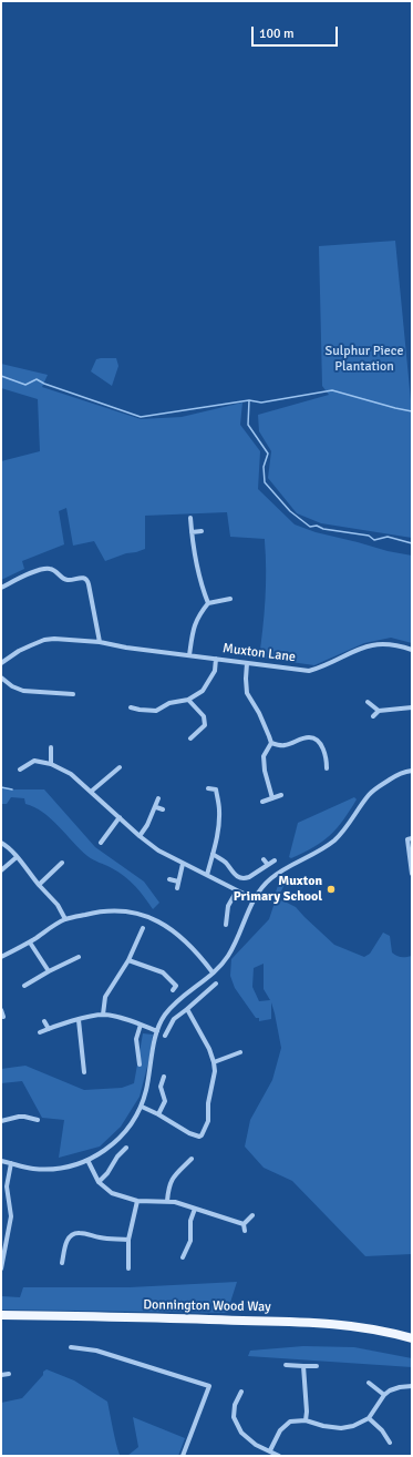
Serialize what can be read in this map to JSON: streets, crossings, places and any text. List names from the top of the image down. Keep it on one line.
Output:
{"streets":{"main road":["Donnington Wood Way"],"street":["Muxton Lane"]},"parks":["Sulphur Piece Plantation"],"places":["Muxton Primary School"],"scale_bar":"100 m"}
